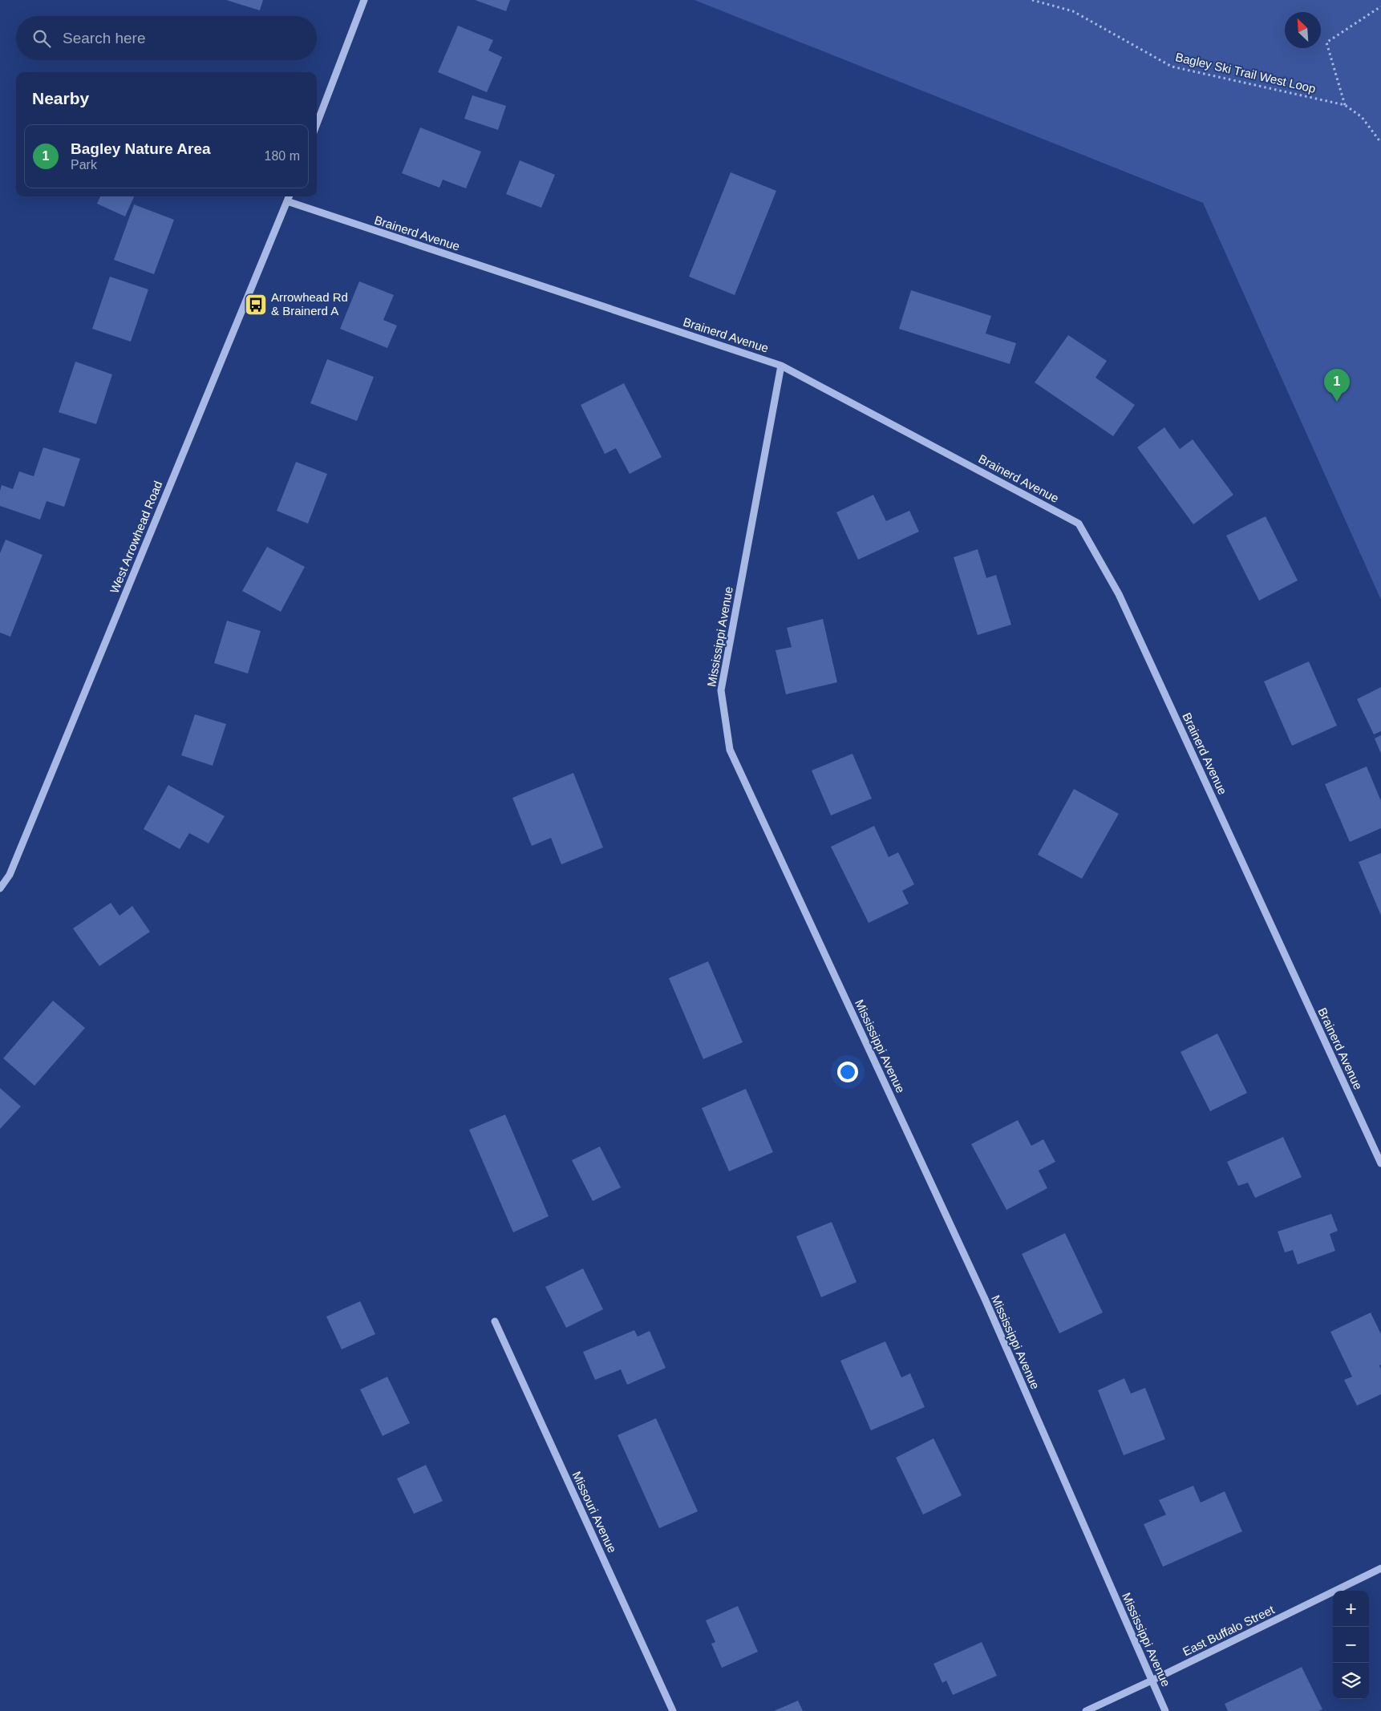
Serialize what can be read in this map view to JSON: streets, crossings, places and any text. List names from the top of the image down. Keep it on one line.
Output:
{"streets":{"street":["Brainerd Avenue","West Arrowhead Road","Mississippi Avenue","Missouri Avenue","East Buffalo Street"],"path":["Bagley Ski Trail West Loop"]},"crossings":[["Brainerd Avenue","West Arrowhead Road"],["Brainerd Avenue","Mississippi Avenue"],["Mississippi Avenue","East Buffalo Street"]],"places":{"bus stop":["Arrowhead Rd & Brainerd A"]},"north":"top left","page":{"search":"Search here","heading":"Nearby","list":[{"mark":"1","name":"Bagley Nature Area","note":"Park","value":"180 m"}],"pins":"1","map_buttons":["+","−"]}}
